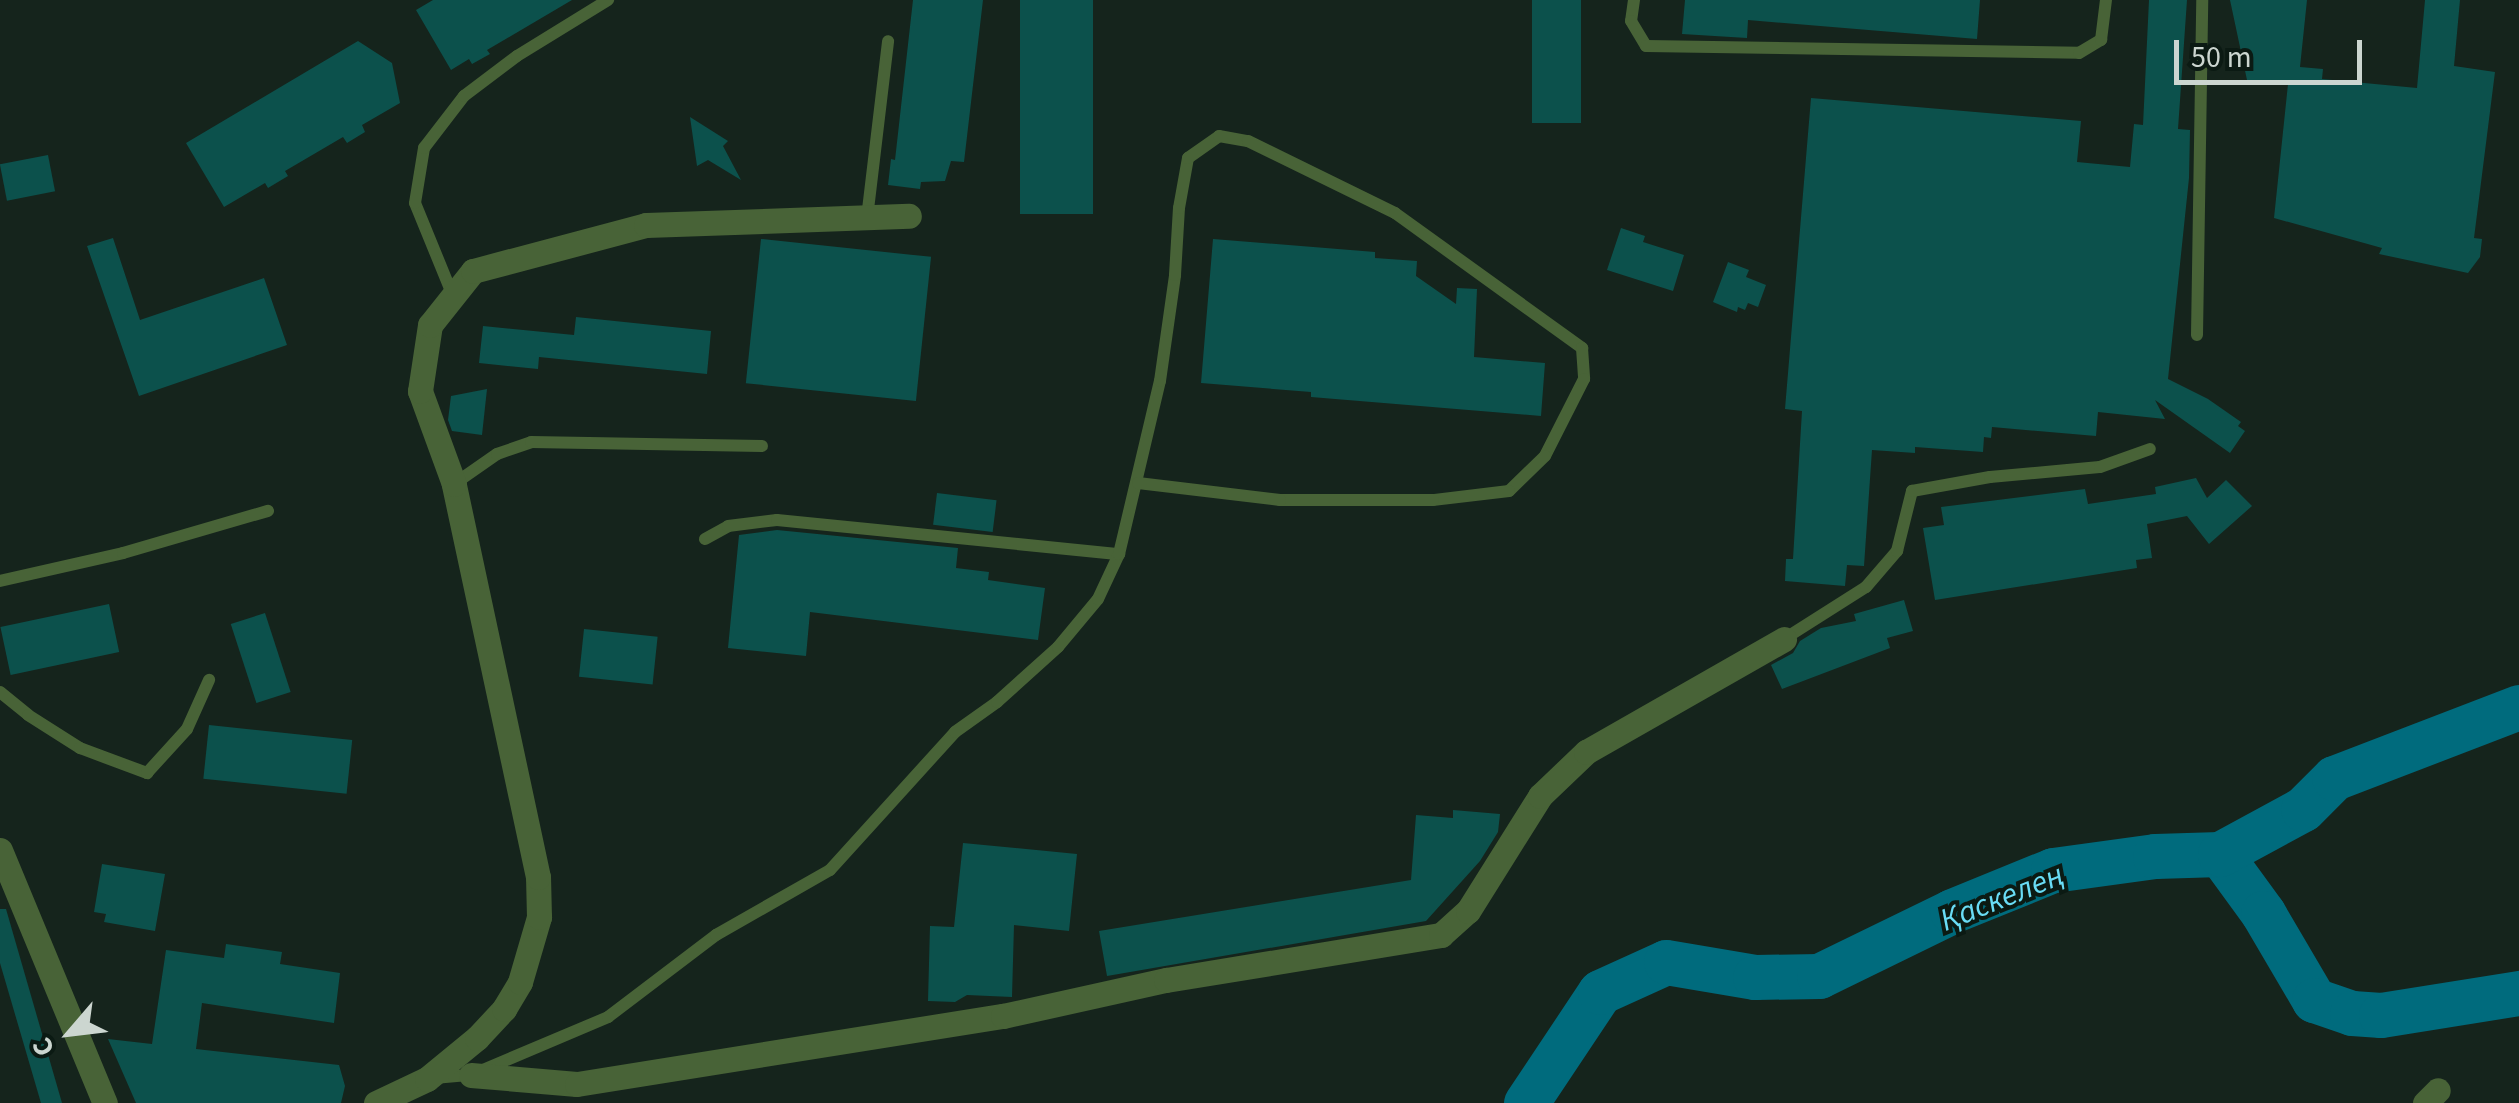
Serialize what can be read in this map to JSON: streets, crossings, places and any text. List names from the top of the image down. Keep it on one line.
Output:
{"water":["Қаскелең"],"scale_bar":"50 m","north":"bottom left"}
